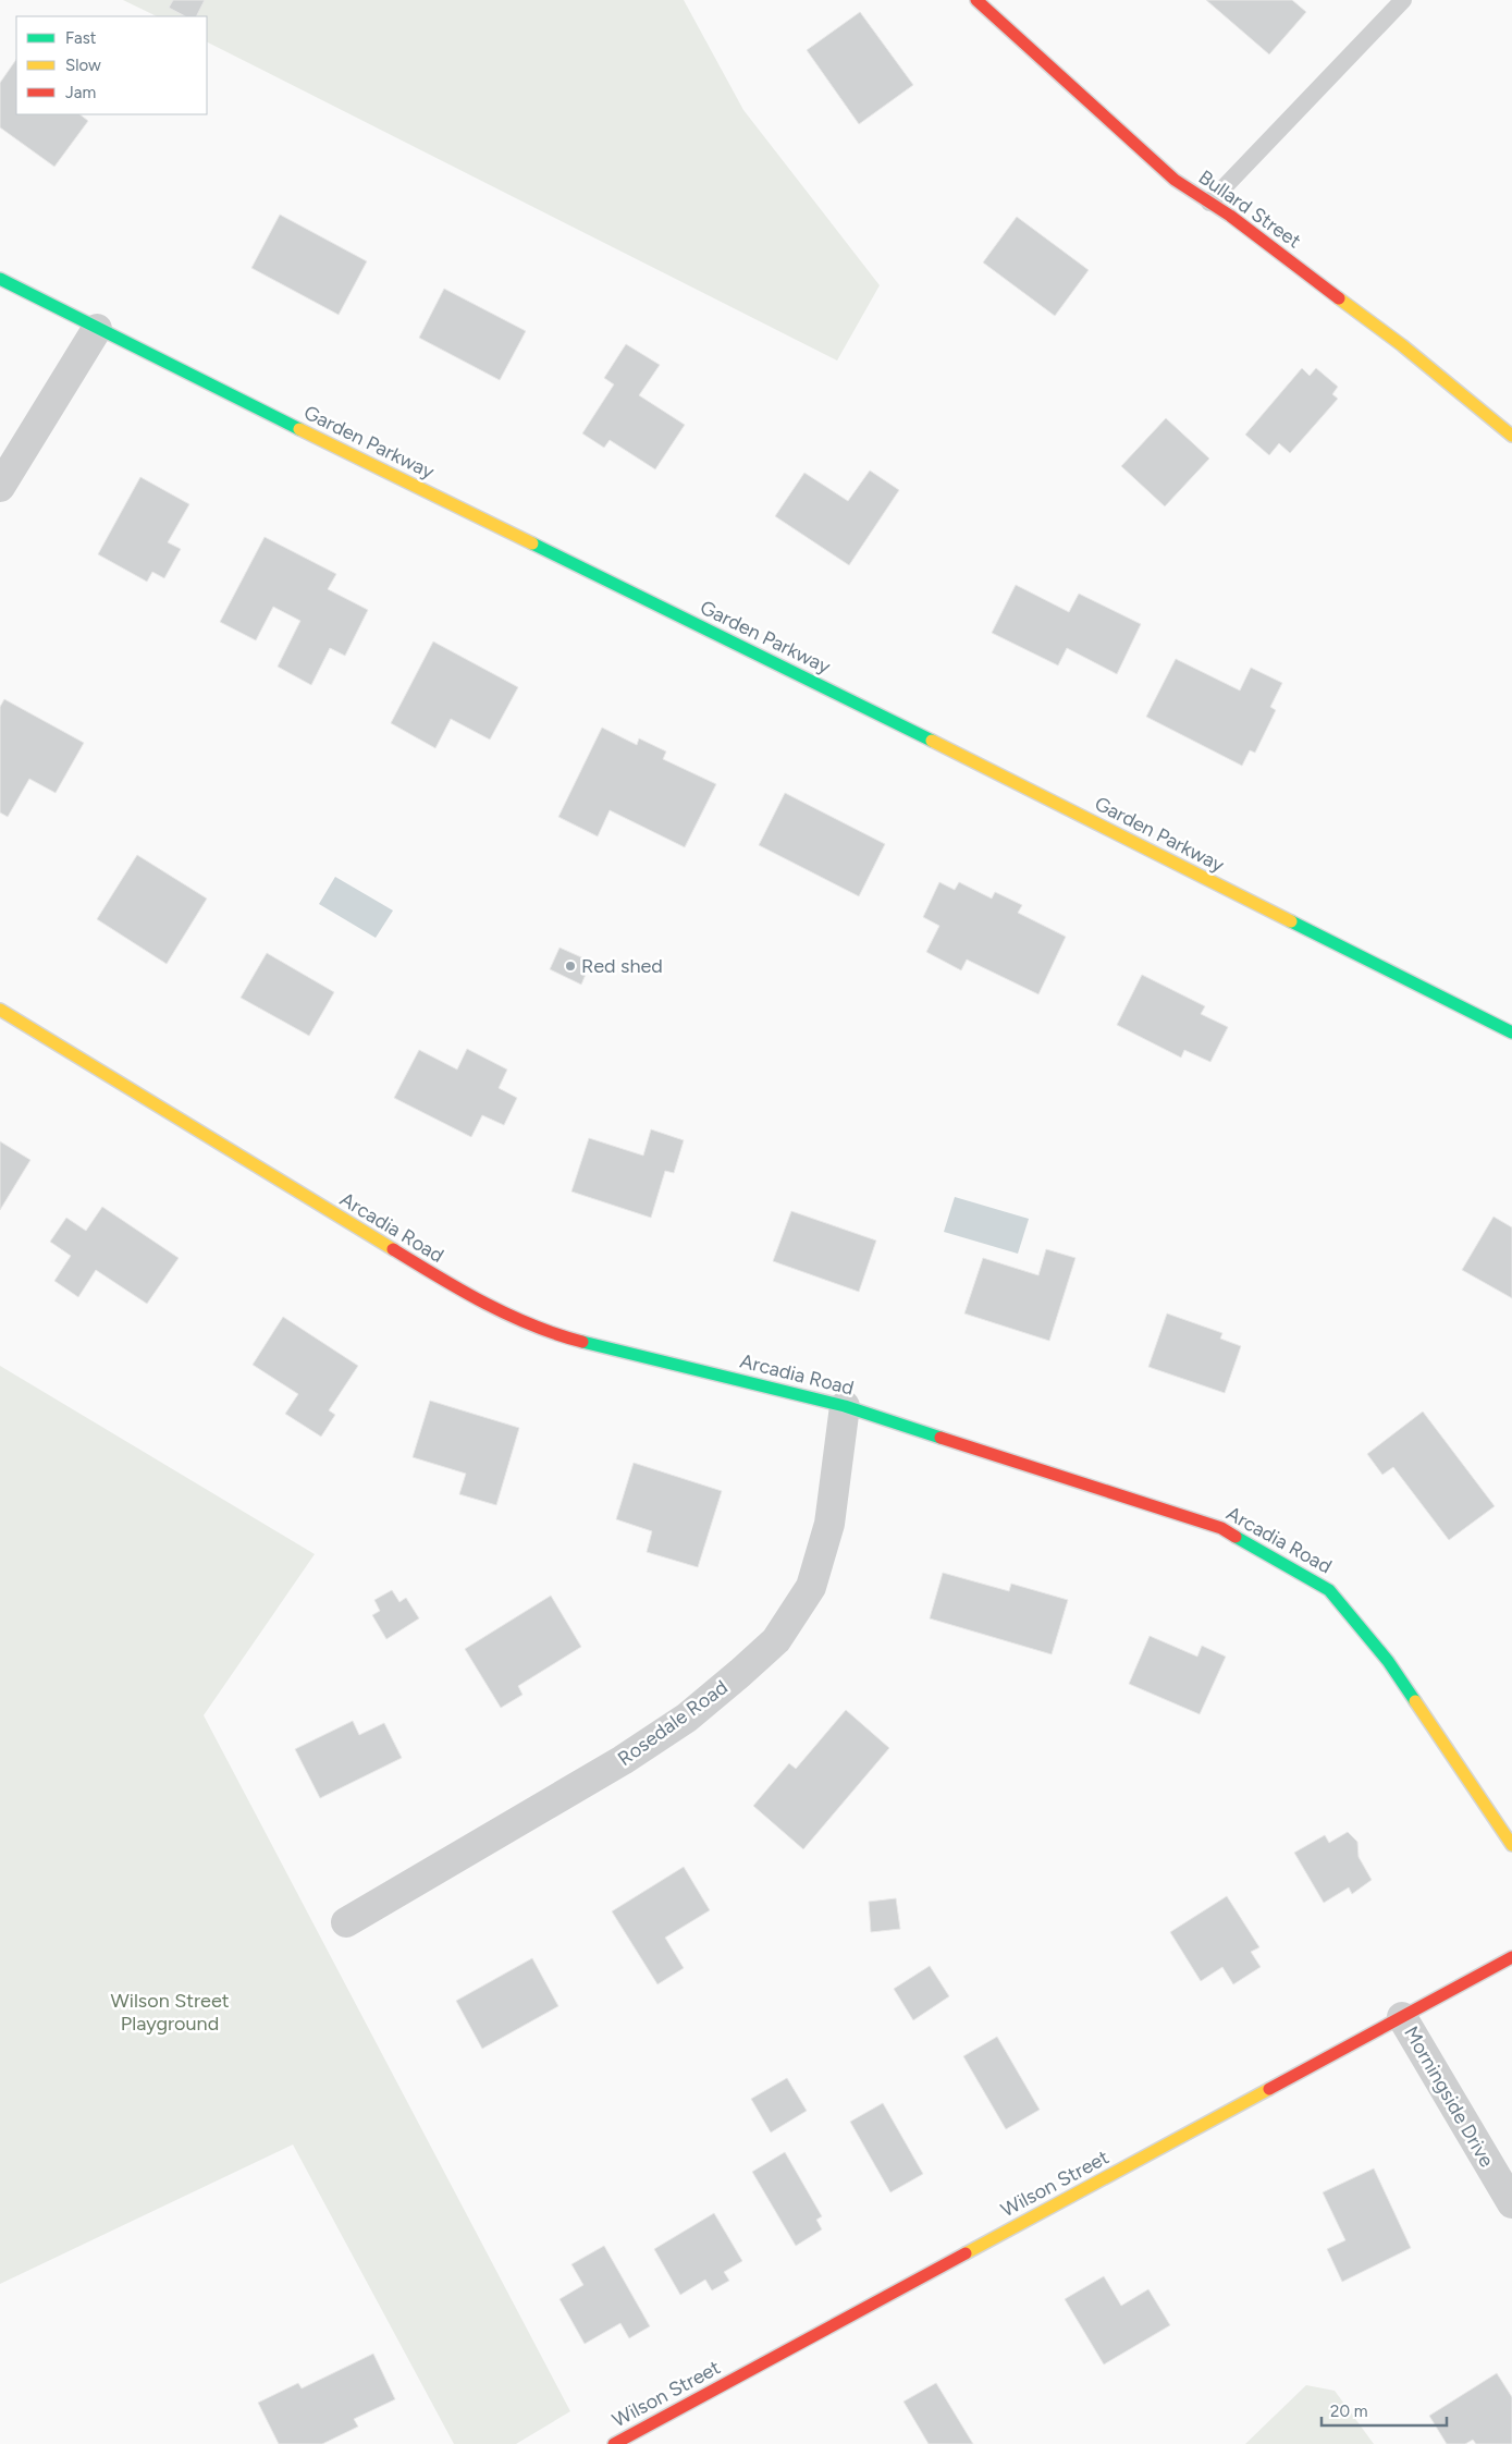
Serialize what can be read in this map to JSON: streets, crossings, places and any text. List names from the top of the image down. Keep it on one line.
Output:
{"streets":{"street":["Bullard Street","Garden Parkway","Arcadia Road","Rosedale Road","Morningside Drive","Wilson Street"]},"crossings":[["Arcadia Road","Rosedale Road"],["Morningside Drive","Wilson Street"]],"parks":["Wilson Street Playground"],"places":["Red shed"],"legend":["Fast","Slow","Jam"],"scale_bar":"20 m"}
